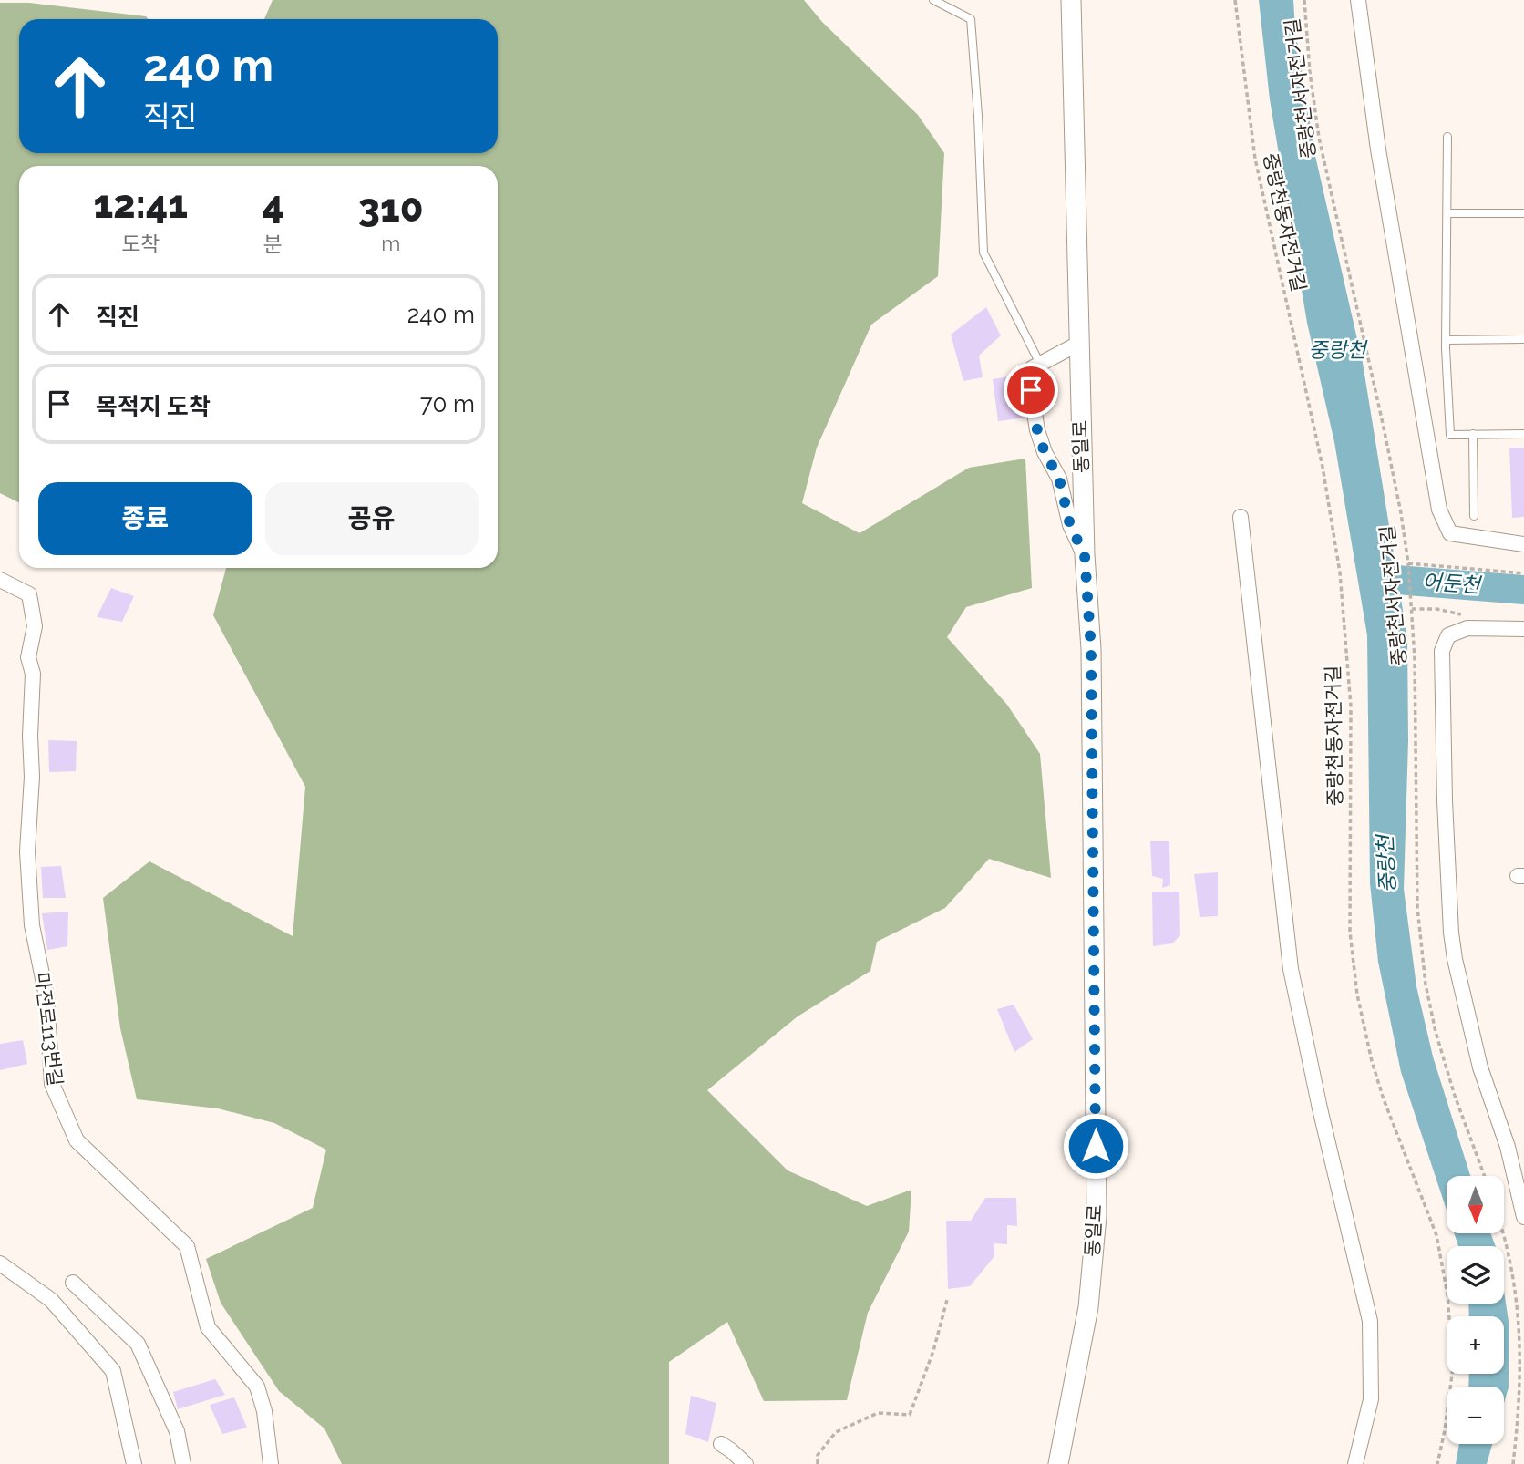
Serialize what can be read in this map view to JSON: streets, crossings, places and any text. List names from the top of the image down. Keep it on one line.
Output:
{"streets":{"street":["동일로","마전로113번길"],"path":["중랑천서자전거길","중랑천동자전거길"]},"water":["중랑천","어둔천"],"north":"bottom","page":{"turn":["240 m","직진"],"eta":["12:41","도착","4","분","310","m"],"list":[{"name":"직진","value":"240 m"},{"name":"목적지 도착","value":"70 m"}],"buttons":["종료","공유"],"map_buttons":["+","−"]}}
